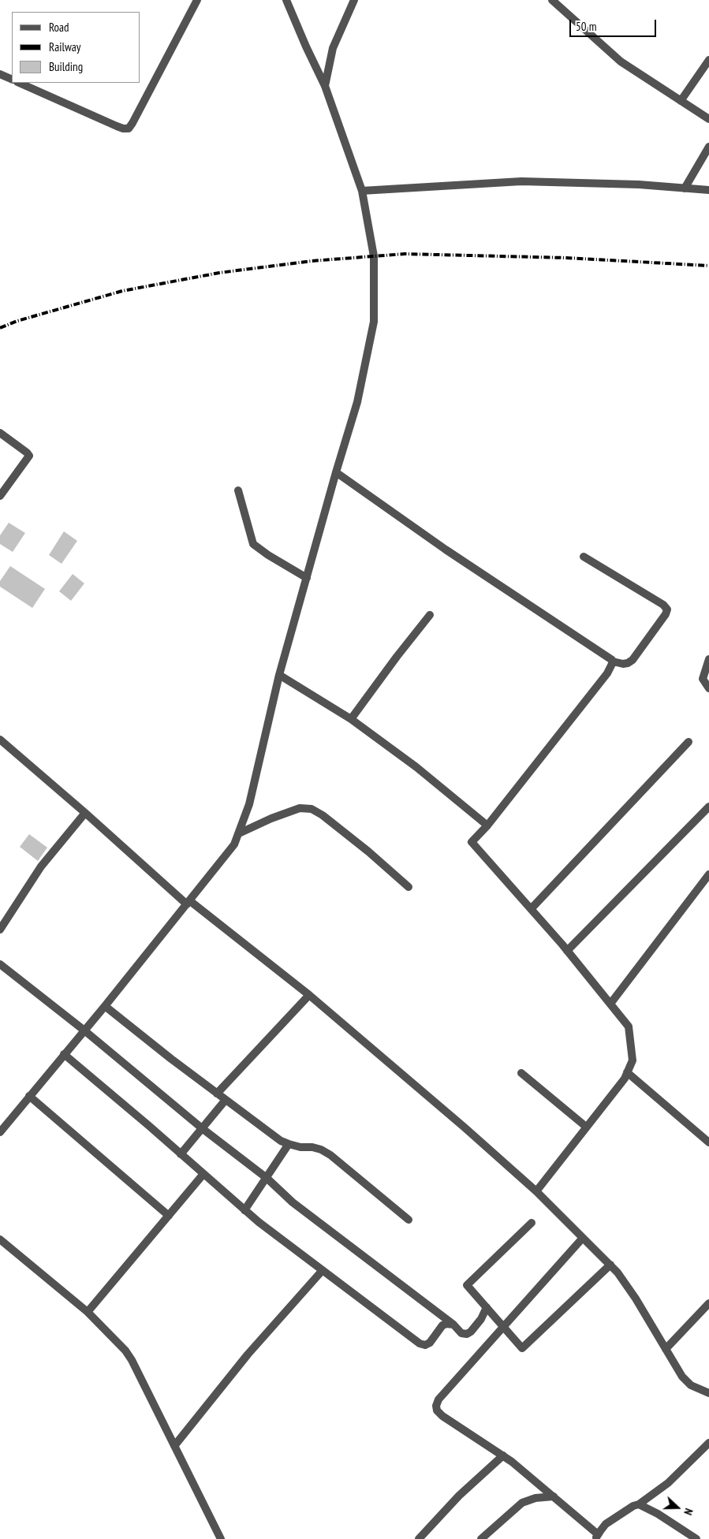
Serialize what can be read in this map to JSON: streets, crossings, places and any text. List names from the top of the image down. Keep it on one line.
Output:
{"legend":["Road","Railway","Building"],"scale_bar":"50 m","north":"right"}
